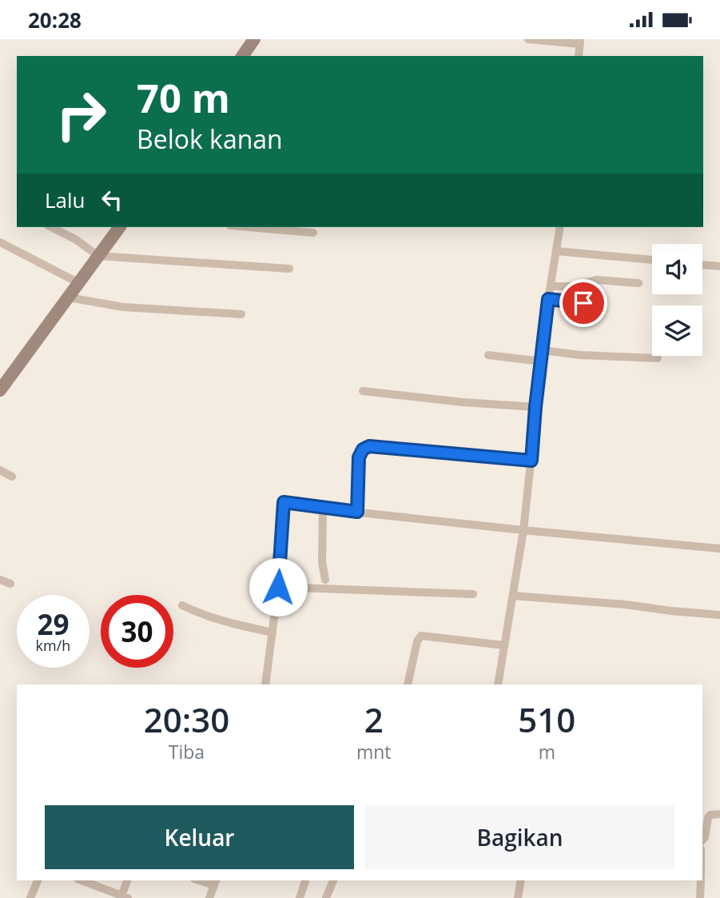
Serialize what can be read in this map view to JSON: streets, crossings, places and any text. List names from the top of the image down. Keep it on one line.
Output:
{"page":{"status":"20:28","turn":["70 m","Belok kanan"],"then":"Lalu","speed":"29 km/h","limit":"30","eta":["20:30","Tiba","2","mnt","510","m"],"buttons":["Keluar","Bagikan"]}}
